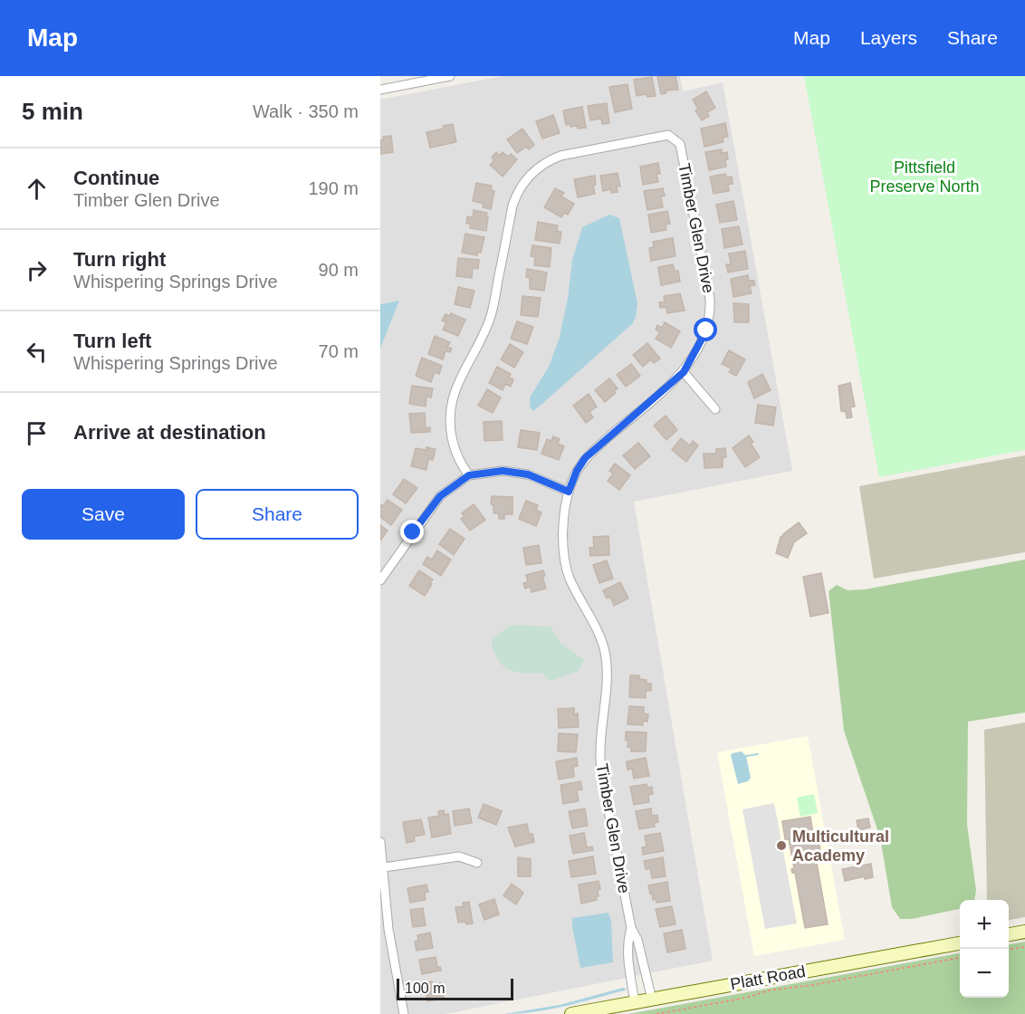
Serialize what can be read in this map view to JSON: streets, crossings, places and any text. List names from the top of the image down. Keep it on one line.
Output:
{"streets":{"main road":["Platt Road"],"street":["Timber Glen Drive"]},"crossings":[["Timber Glen Drive","Platt Road"]],"parks":["Pittsfield Preserve North"],"places":["Multicultural Academy"],"scale_bar":"100 m","page":{"header":"Map","nav":["Map","Layers","Share"],"heading":["5 min","Walk · 350 m"],"list":[["Continue","Timber Glen Drive","190 m"],["Turn right","Whispering Springs Drive","90 m"],["Turn left","Whispering Springs Drive","70 m"],"Arrive at destination"],"buttons":["Save","Share"],"map_buttons":["+","−"],"scale":"100 m"}}
